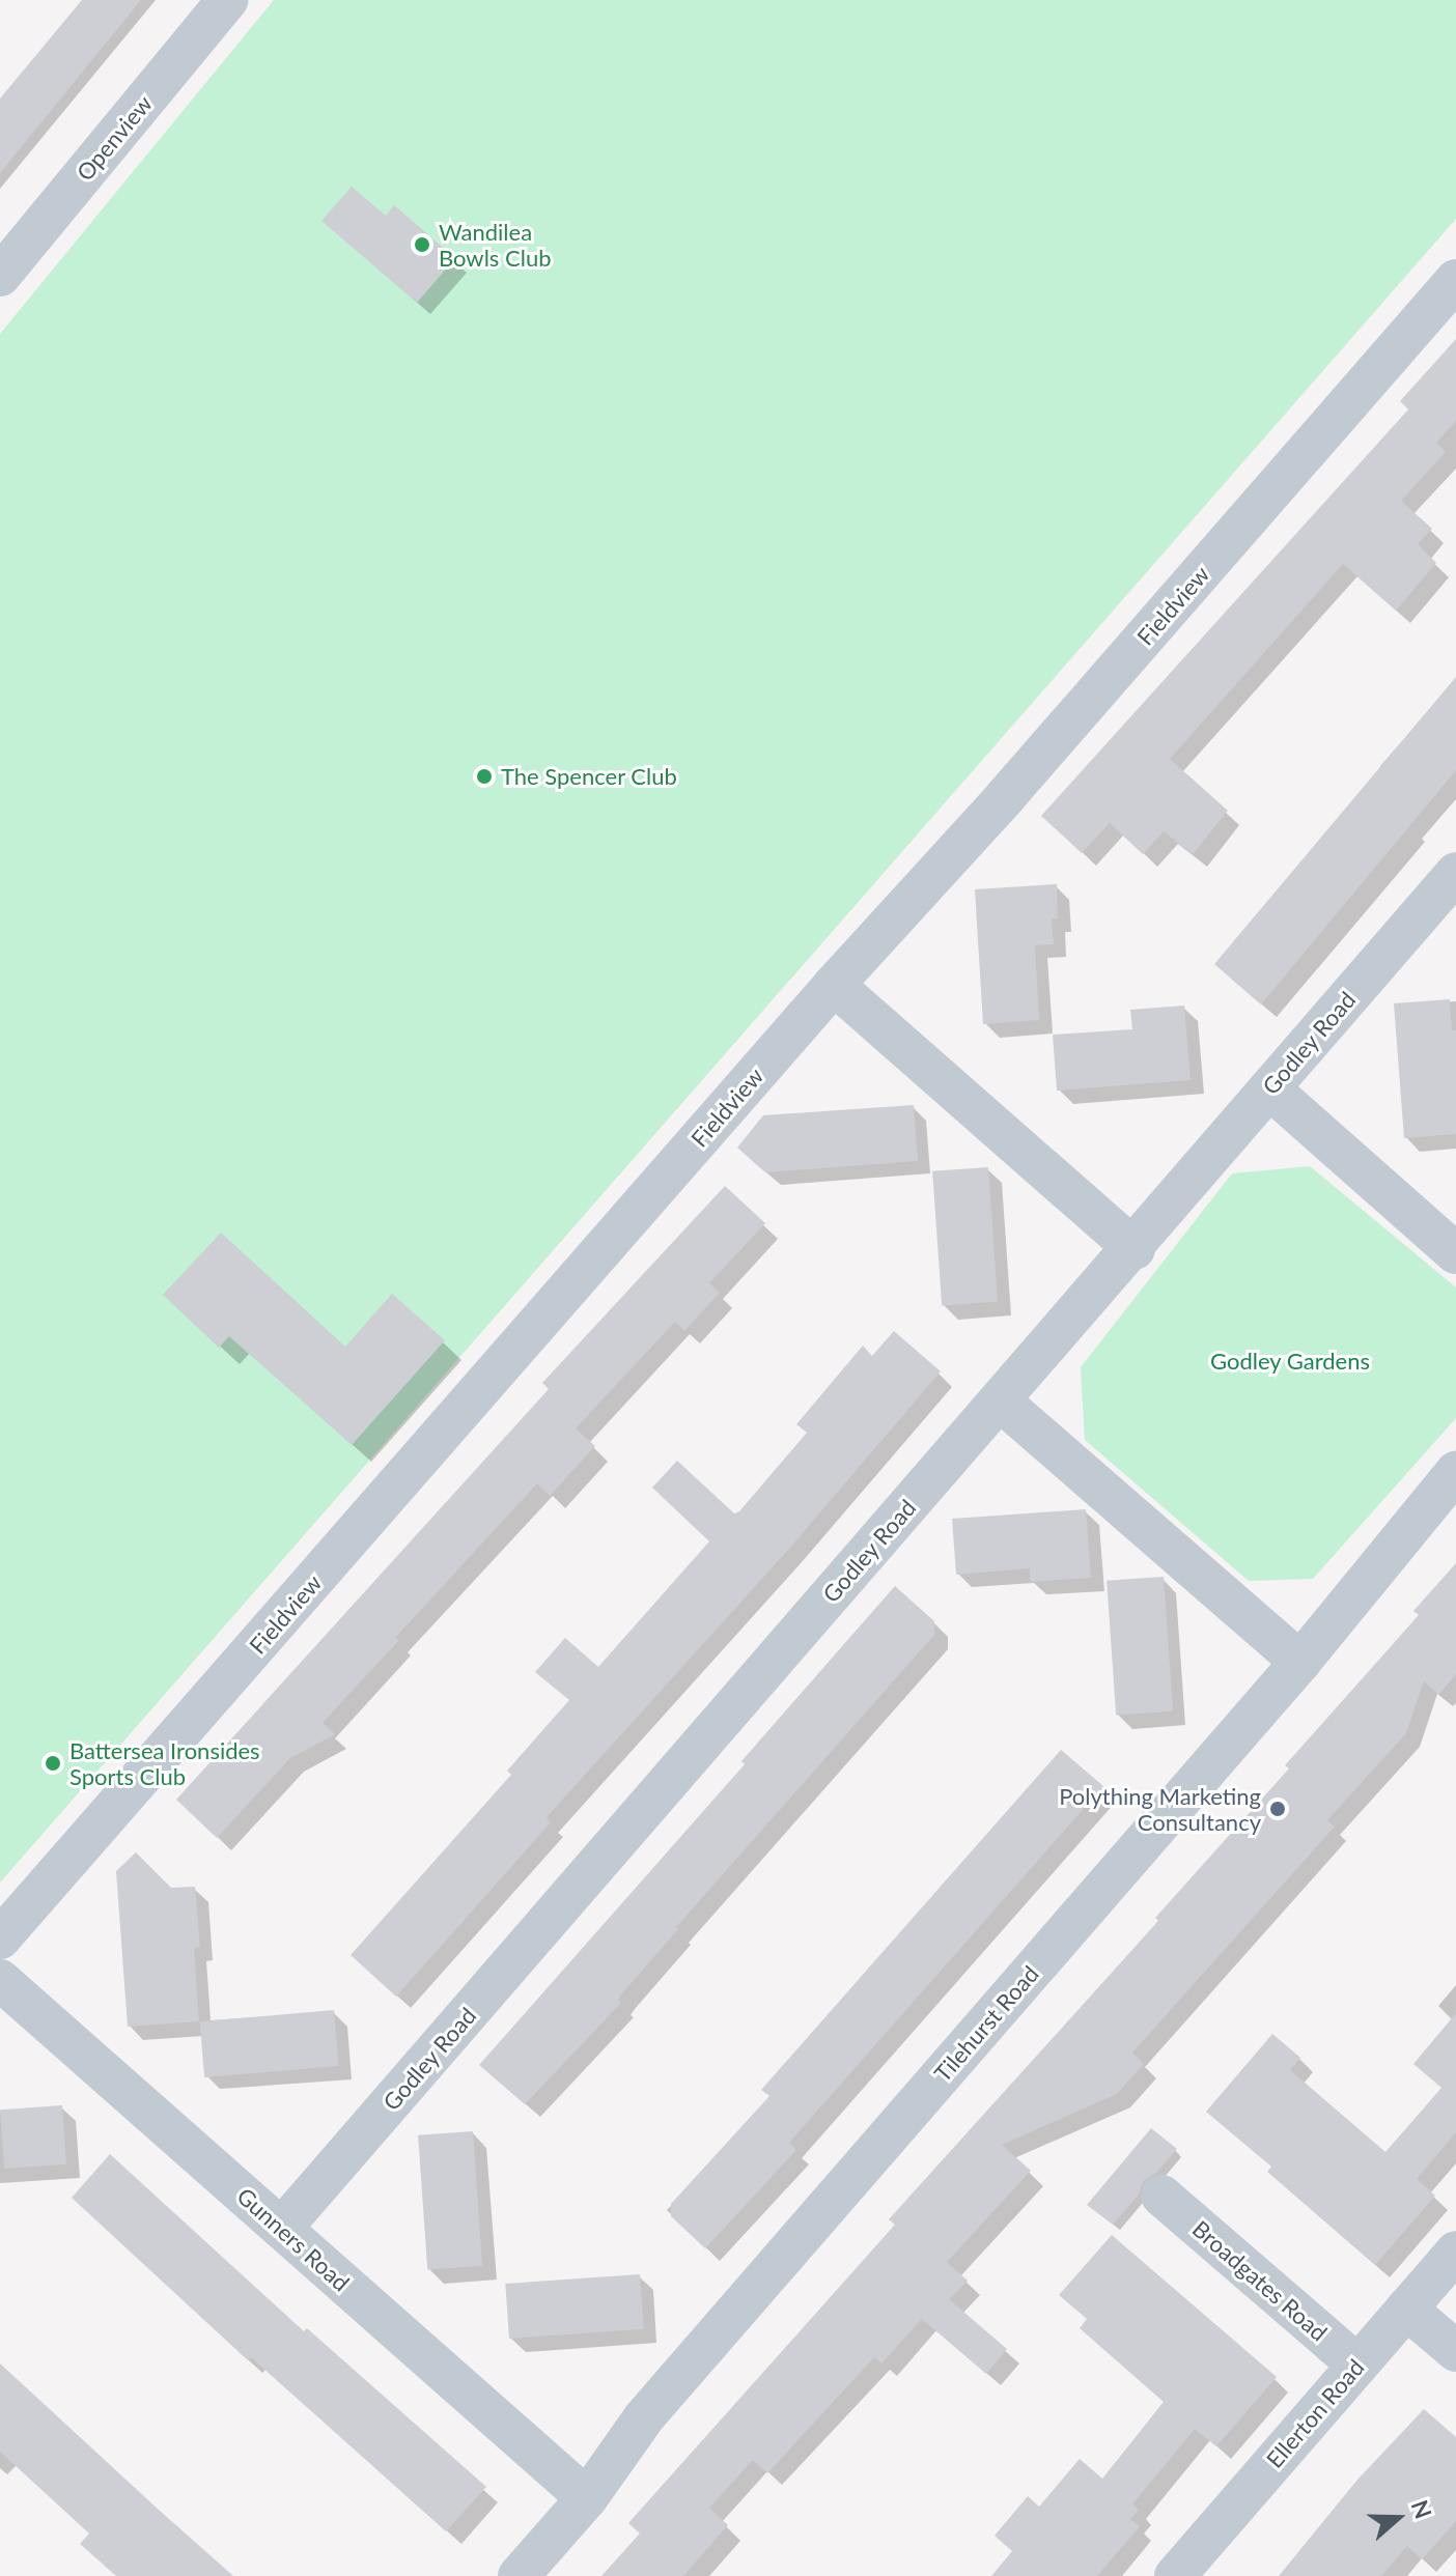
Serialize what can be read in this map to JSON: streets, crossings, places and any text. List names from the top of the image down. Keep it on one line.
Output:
{"streets":{"street":["Openview","Fieldview","Godley Road","Tilehurst Road","Gunners Road","Broadgates Road","Ellerton Road"]},"crossings":[["Godley Road","Gunners Road"],["Tilehurst Road","Gunners Road"],["Broadgates Road","Ellerton Road"]],"parks":["Godley Gardens"],"places":["Wandilea Bowls Club","The Spencer Club","Battersea Ironsides Sports Club","Polything Marketing Consultancy"],"north":"right"}
